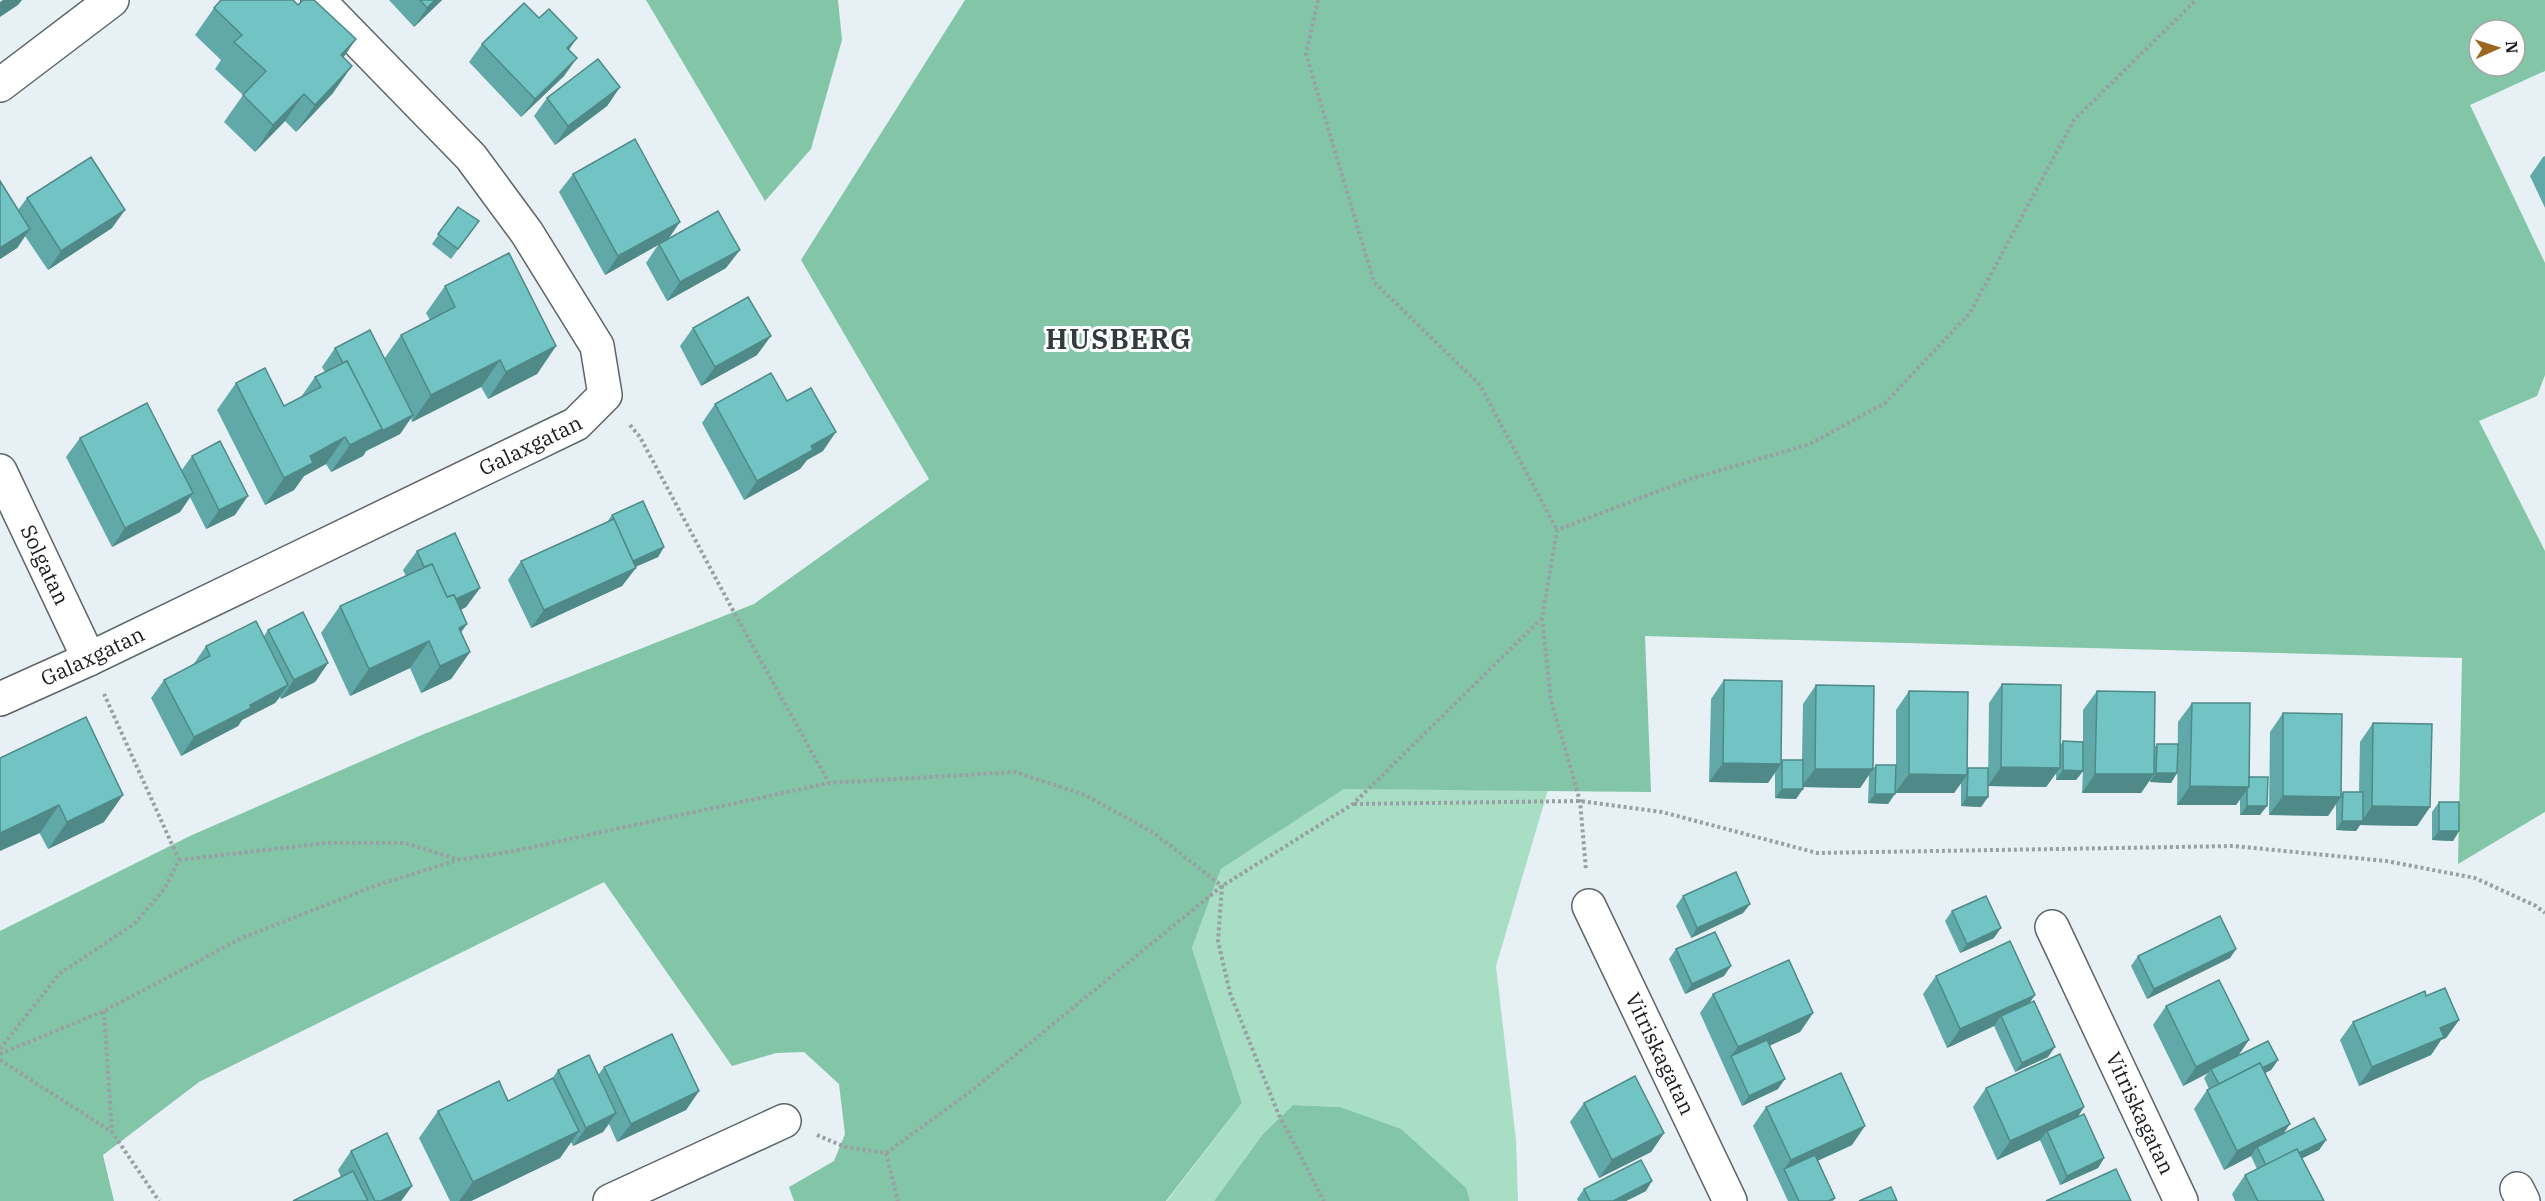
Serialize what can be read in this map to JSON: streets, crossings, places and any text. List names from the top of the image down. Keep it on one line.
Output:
{"streets":{"street":["Galaxgatan","Solgatan","Vitriskagatan"]},"crossings":[["Galaxgatan","Solgatan"]],"districts":["HUSBERG"],"north":"right"}
